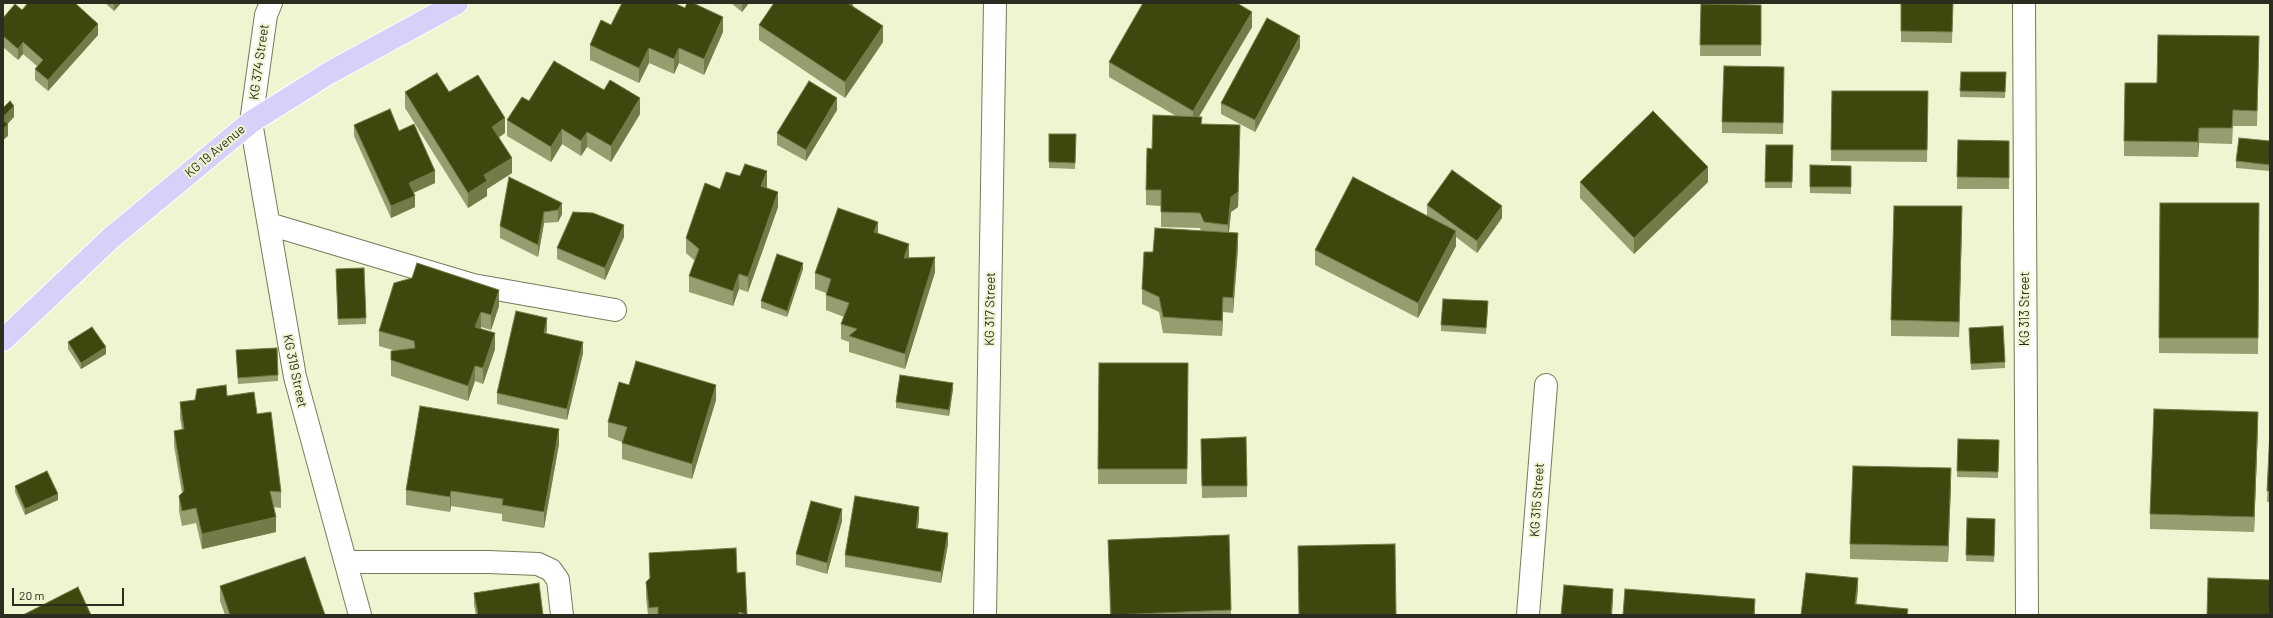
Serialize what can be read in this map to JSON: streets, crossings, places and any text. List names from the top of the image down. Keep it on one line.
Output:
{"streets":{"main road":["KG 19 Avenue"],"street":["KG 374 Street","KG 317 Street","KG 313 Street","KG 319 Street","KG 315 Street"]},"crossings":[["KG 374 Street","KG 19 Avenue"],["KG 374 Street","KG 319 Street"],["KG 19 Avenue","KG 319 Street"]],"scale_bar":"20 m"}
